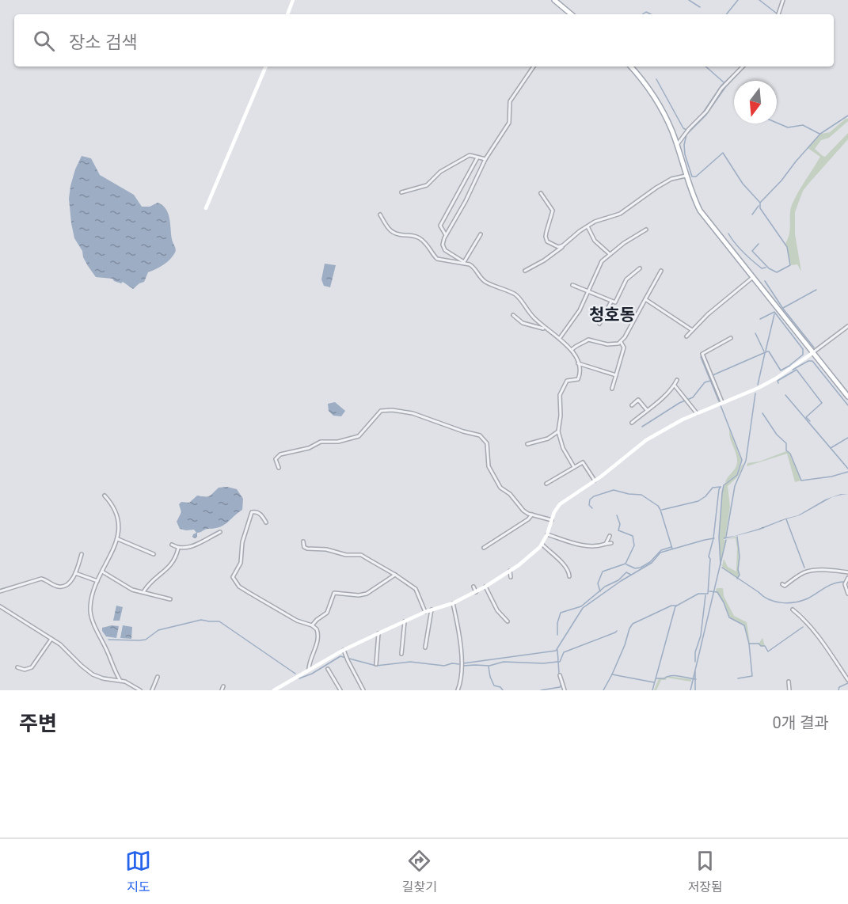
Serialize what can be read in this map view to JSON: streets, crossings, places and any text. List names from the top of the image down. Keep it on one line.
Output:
{"districts":["청호동"],"north":"bottom","page":{"search":"장소 검색","heading":["주변","0개 결과"],"nav":["지도","길찾기","저장됨"]}}
